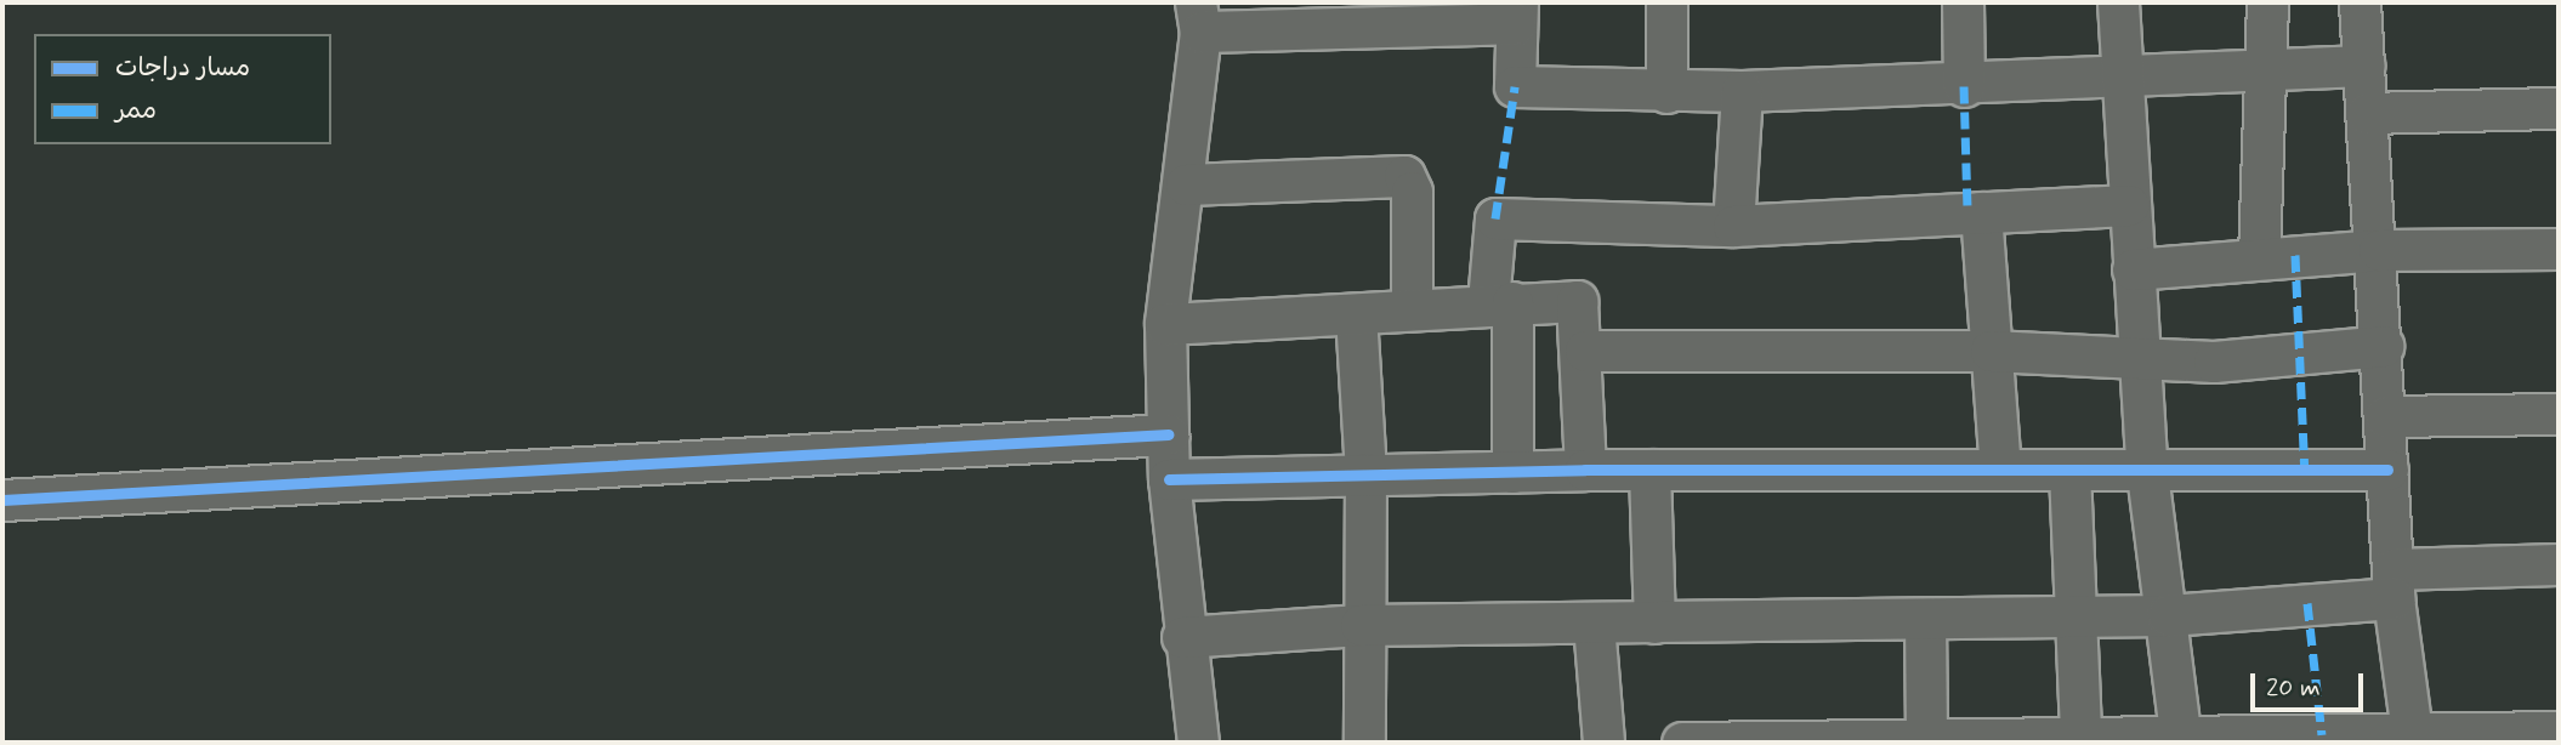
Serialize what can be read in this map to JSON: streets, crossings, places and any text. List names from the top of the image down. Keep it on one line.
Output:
{"legend":["مسار دراجات","ممر"],"scale_bar":"20 m"}
